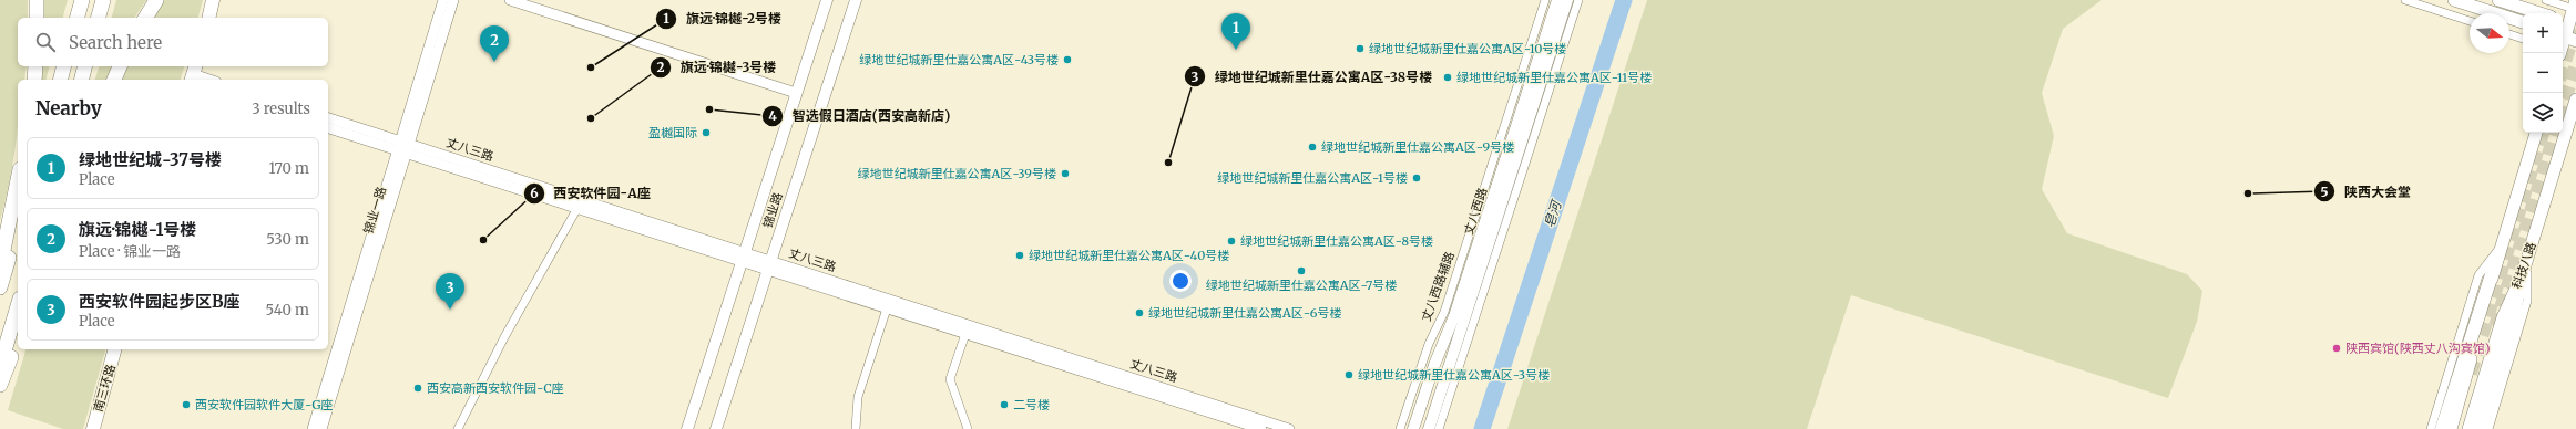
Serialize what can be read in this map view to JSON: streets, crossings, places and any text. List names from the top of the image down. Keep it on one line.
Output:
{"streets":{"highway":["南三环路"],"main road":["锦业路","丈八西路","科技八路"],"street":["丈八三路","锦业一路","丈八西路辅路"]},"crossings":[["丈八三路","锦业一路"],["丈八三路","锦业路"]],"water":["皂河"],"places":["绿地世纪城新里仕嘉公寓A区-10号楼","绿地世纪城新里仕嘉公寓A区-43号楼","旗远·锦樾-2号楼","绿地世纪城新里仕嘉公寓A区-11号楼","智选假日酒店(西安高新店)","旗远·锦樾-3号楼","盈樾国际","绿地世纪城新里仕嘉公寓A区-9号楼","绿地世纪城新里仕嘉公寓A区-38号楼","绿地世纪城新里仕嘉公寓A区-39号楼","绿地世纪城新里仕嘉公寓A区-1号楼","陕西大会堂","西安软件园-A座","绿地世纪城新里仕嘉公寓A区-8号楼","绿地世纪城新里仕嘉公寓A区-40号楼","绿地世纪城新里仕嘉公寓A区-7号楼","绿地世纪城新里仕嘉公寓A区-6号楼","陕西宾馆(陕西丈八沟宾馆)","绿地世纪城新里仕嘉公寓A区-3号楼","西安高新西安软件园-C座","西安软件园软件大厦-G座","二号楼"],"north":"right","page":{"map_buttons":["+","−"],"pins":["1","2","3"],"search":"Search here","heading":["Nearby","3 results"],"list":[{"mark":"1","name":"绿地世纪城-37号楼","note":"Place","value":"170 m"},{"mark":"2","name":"旗远·锦樾-1号楼","note":"Place · 锦业一路","value":"530 m"},{"mark":"3","name":"西安软件园起步区B座","note":"Place","value":"540 m"}]}}
